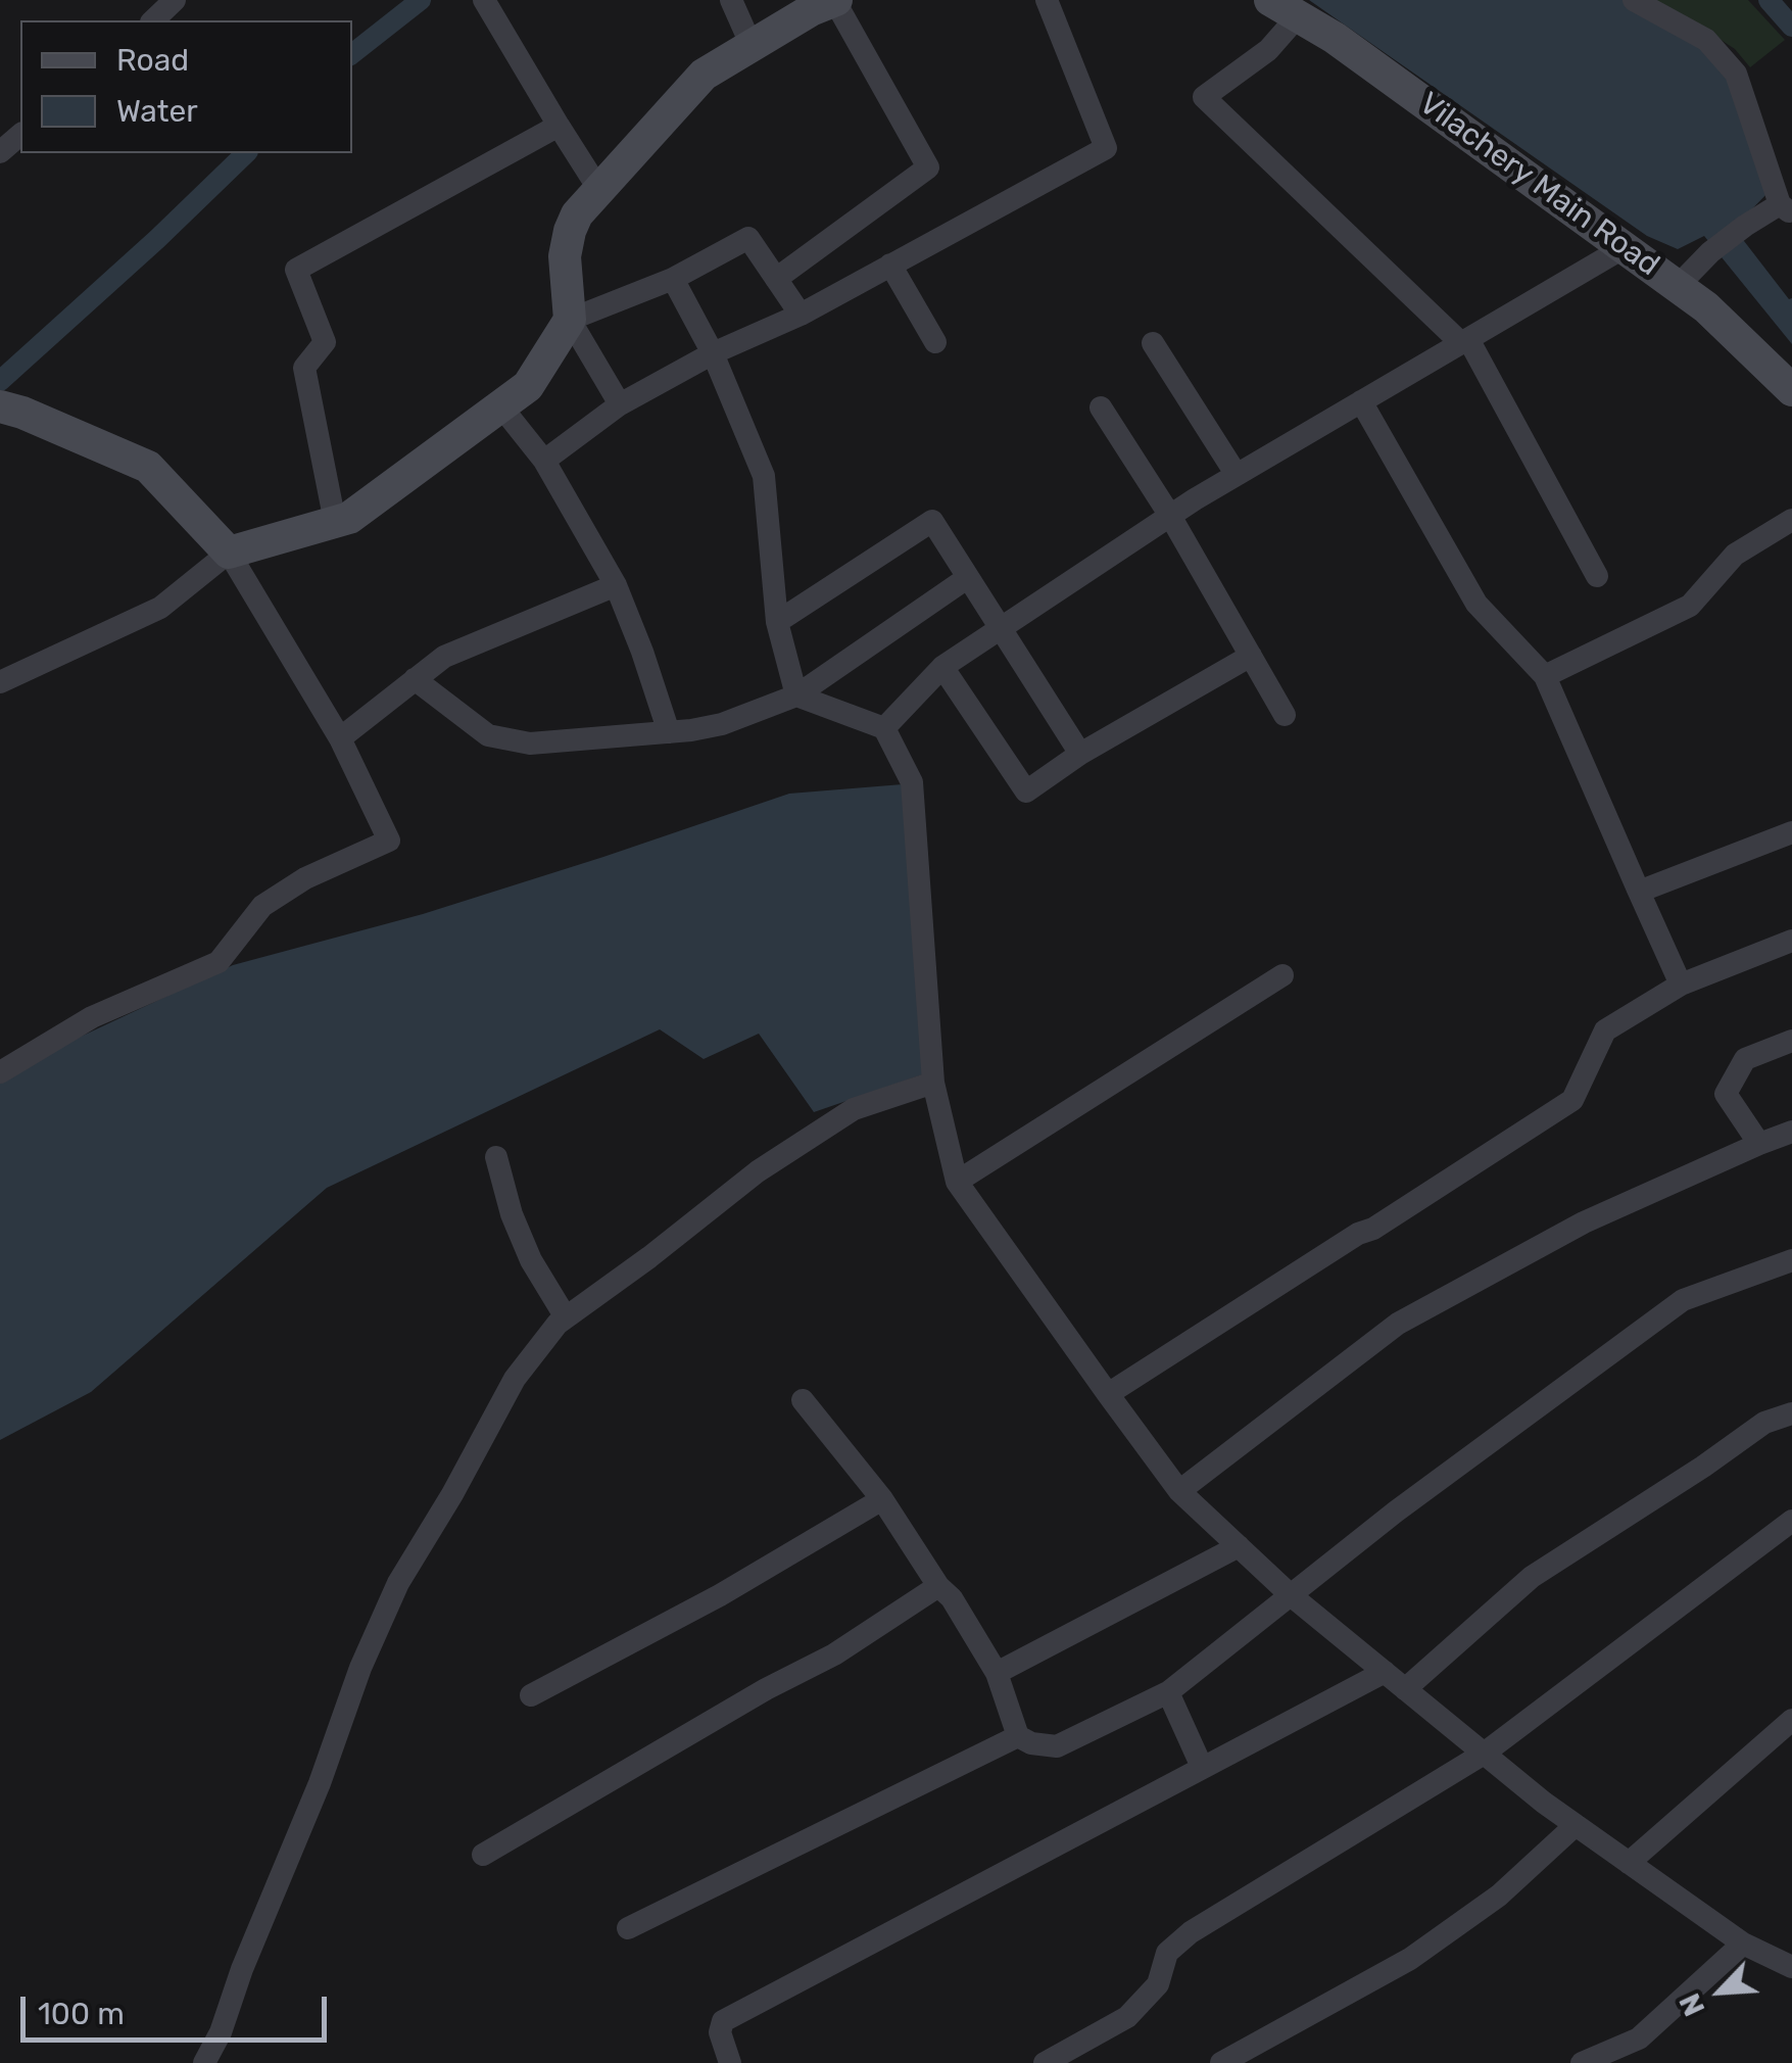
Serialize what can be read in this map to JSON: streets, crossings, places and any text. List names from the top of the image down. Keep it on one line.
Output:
{"streets":{"main road":["Vilachery Main Road"]},"legend":["Road","Water"],"scale_bar":"100 m","north":"bottom left"}
